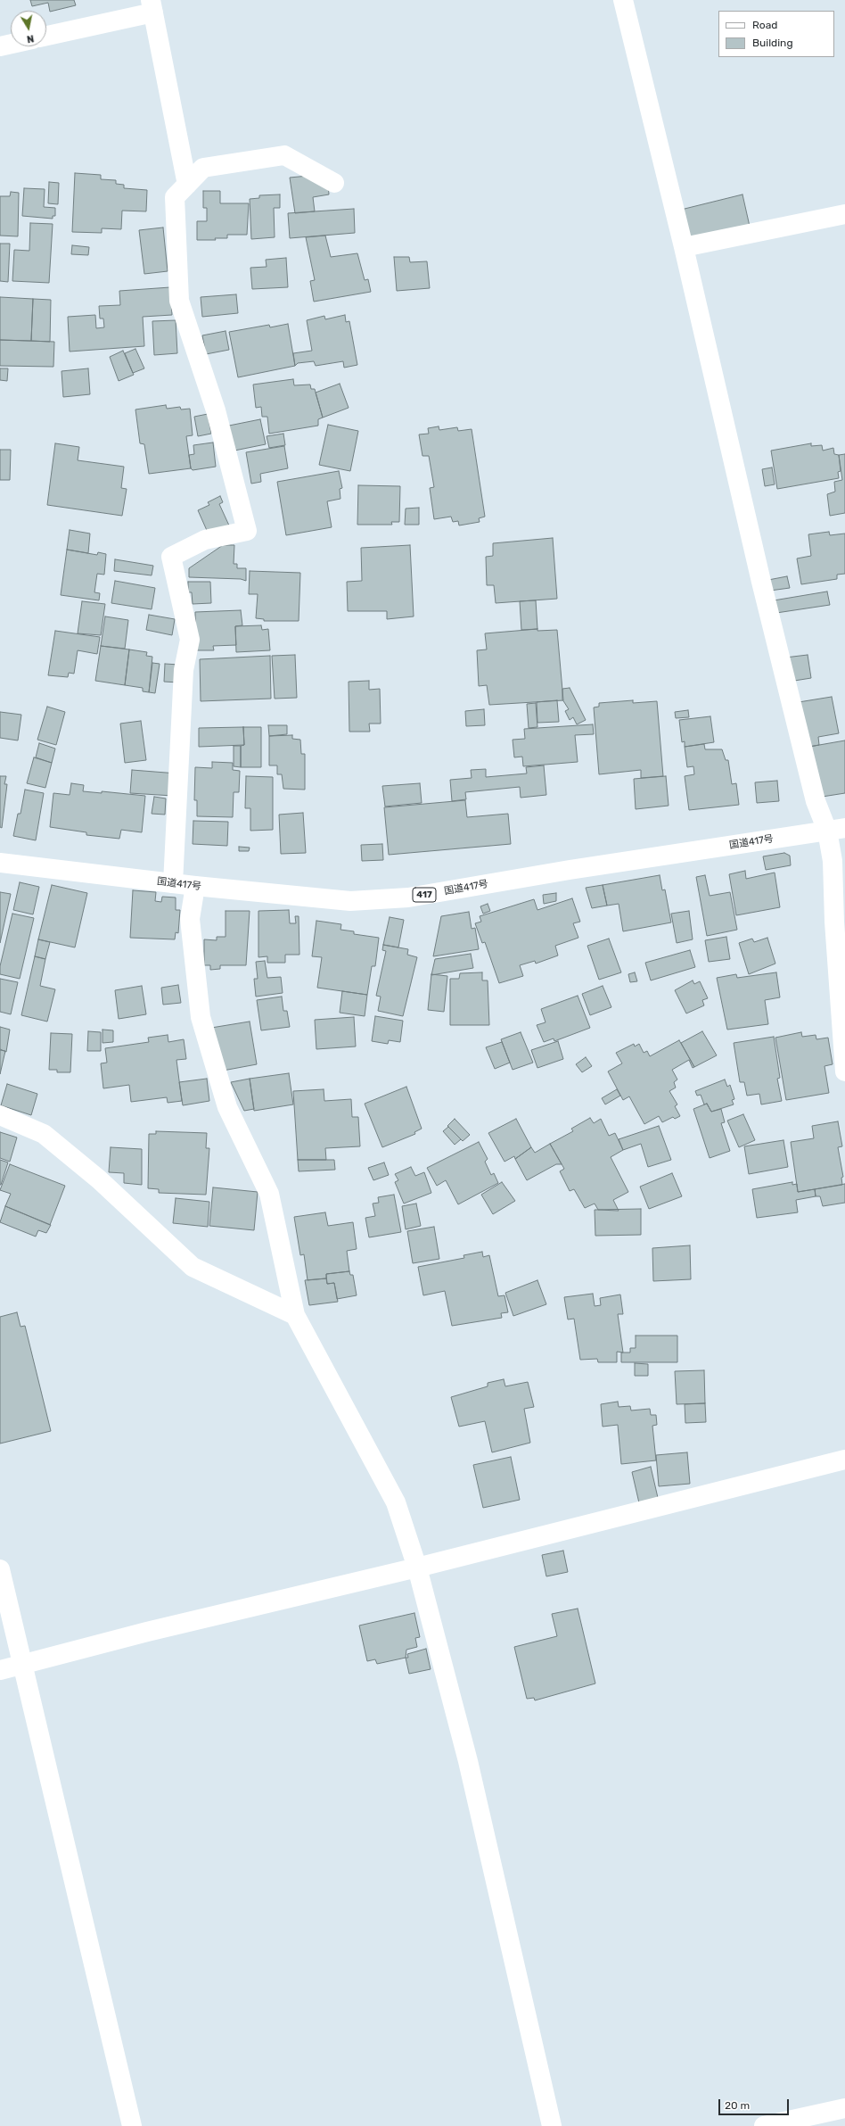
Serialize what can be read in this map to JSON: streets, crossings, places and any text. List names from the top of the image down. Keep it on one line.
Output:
{"streets":{"main road":["国道417号","417"]},"legend":["Road","Building"],"scale_bar":"20 m","north":"bottom"}
